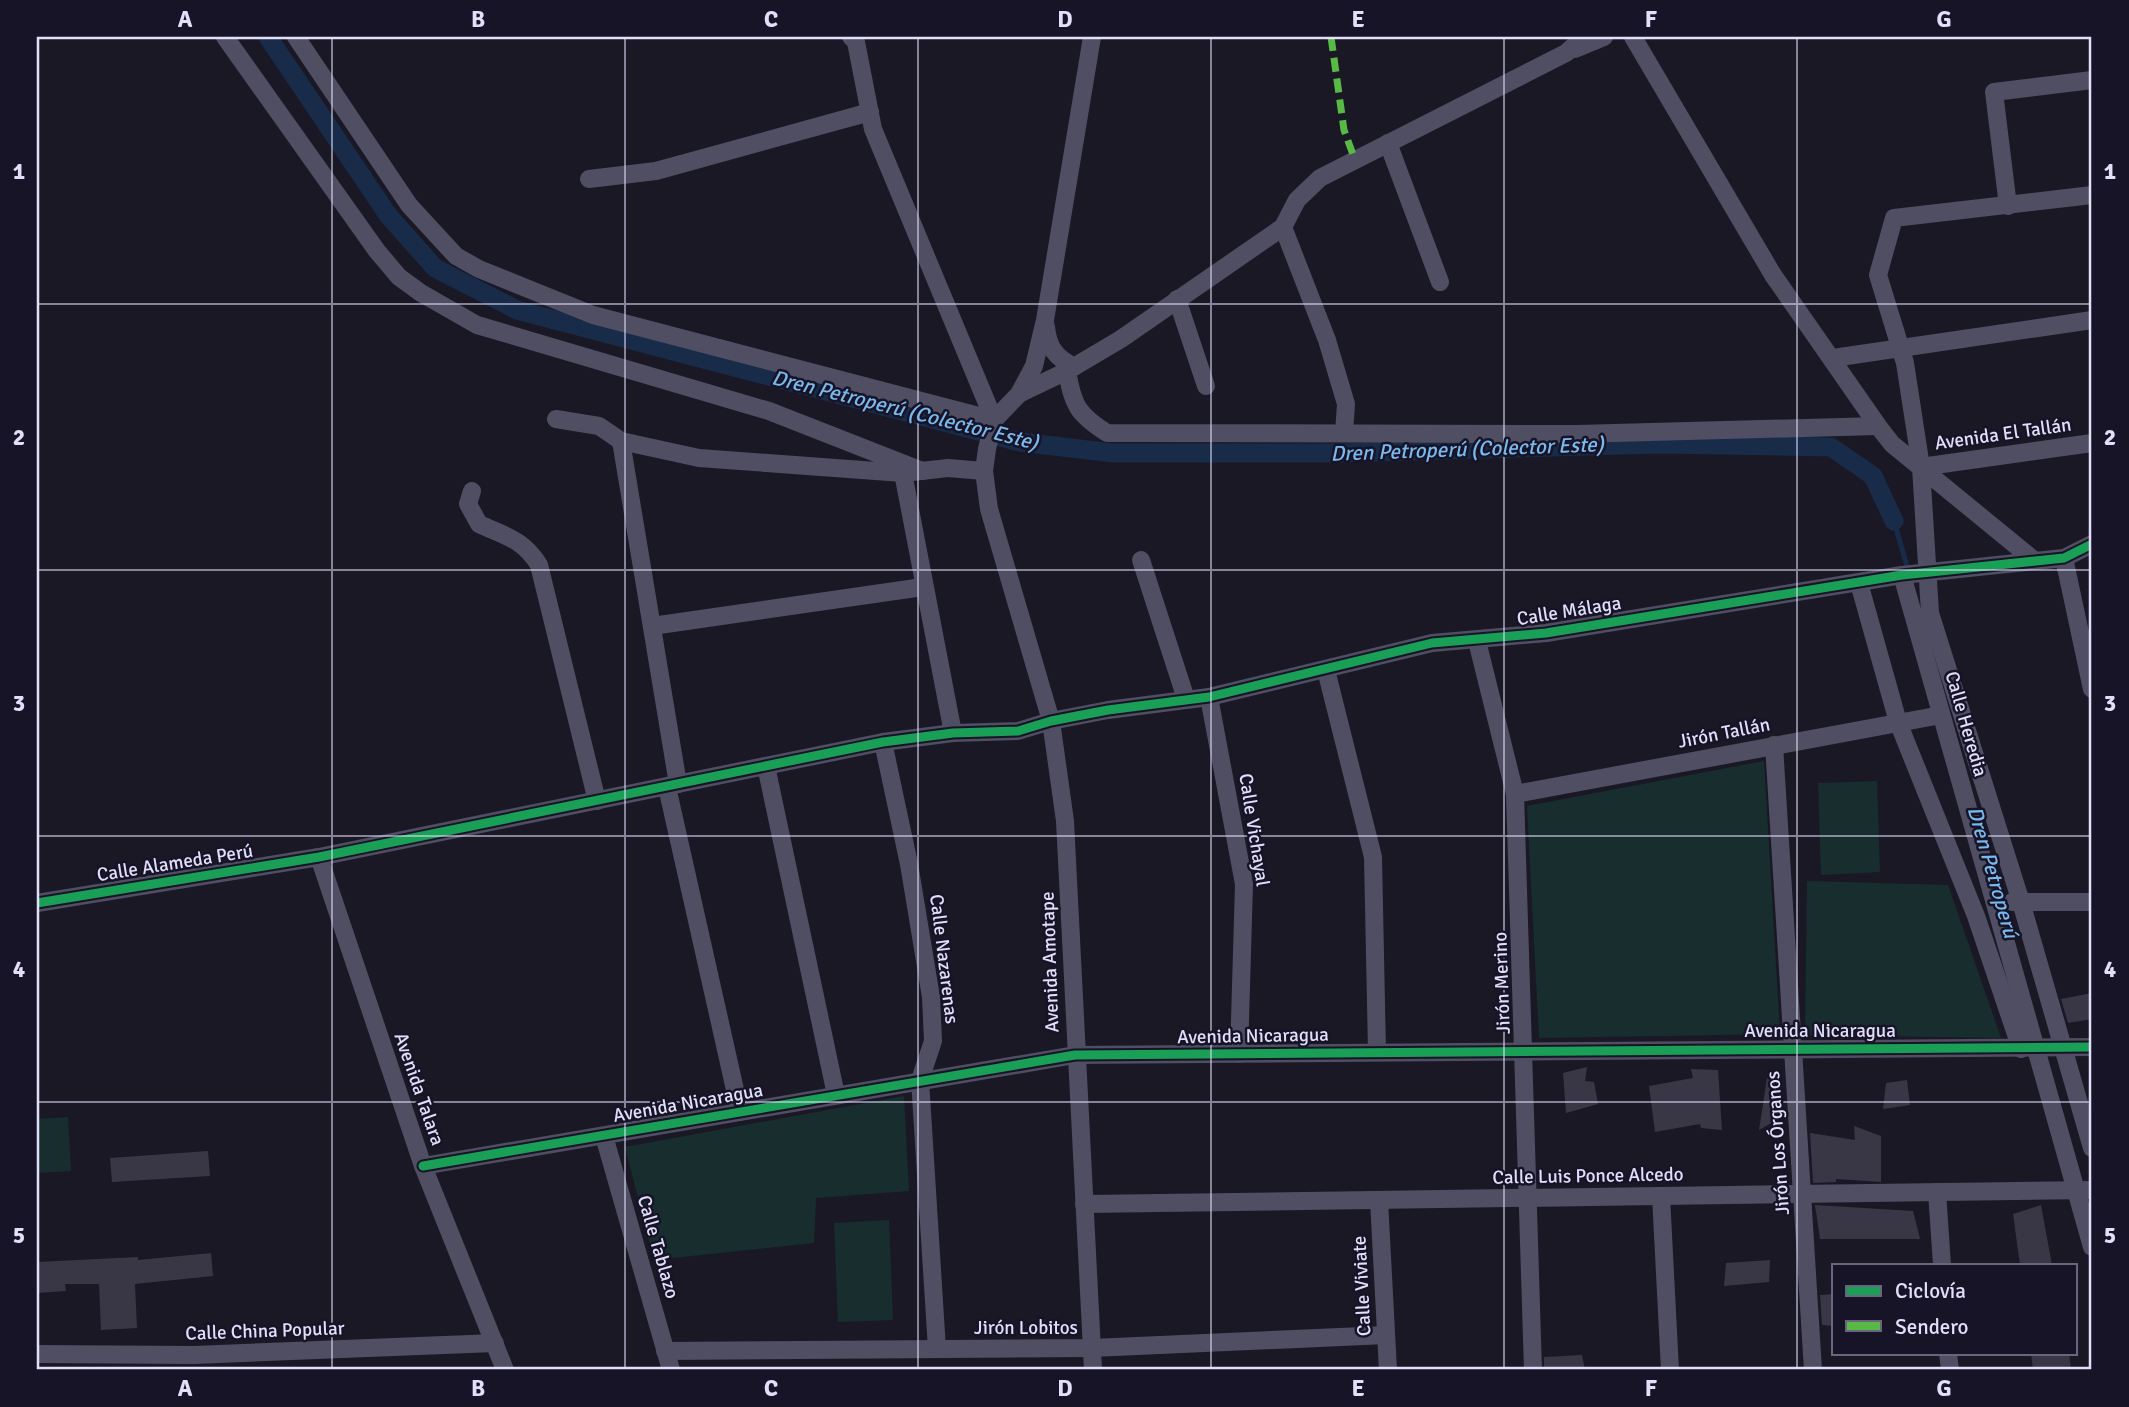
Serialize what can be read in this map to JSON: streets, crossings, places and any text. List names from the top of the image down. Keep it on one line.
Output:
{"streets":{"street":["Avenida El Tallán","Calle Málaga","Calle Heredia","Jirón Tallán","Calle Vichayal","Calle Alameda Perú","Calle Nazarenas","Avenida Amotape","Jirón Merino","Avenida Nicaragua","Avenida Talara","Jirón Los Órganos","Calle Luis Ponce Alcedo","Calle Tablazo","Calle Viviate","Jirón Lobitos","Calle China Popular"]},"crossings":[["Calle Málaga","Calle Heredia"],["Calle Málaga","Calle Vichayal"],["Calle Málaga","Calle Alameda Perú"],["Calle Málaga","Calle Nazarenas"],["Calle Málaga","Avenida Amotape"],["Calle Málaga","Jirón Merino"],["Calle Heredia","Jirón Tallán"],["Calle Heredia","Avenida Nicaragua"],["Calle Heredia","Calle Luis Ponce Alcedo"],["Jirón Tallán","Jirón Merino"],["Jirón Tallán","Jirón Los Órganos"],["Calle Vichayal","Avenida Nicaragua"],["Calle Alameda Perú","Avenida Talara"],["Calle Nazarenas","Avenida Nicaragua"],["Calle Nazarenas","Jirón Lobitos"],["Avenida Amotape","Avenida Nicaragua"],["Avenida Amotape","Calle Luis Ponce Alcedo"],["Avenida Amotape","Jirón Lobitos"],["Jirón Merino","Avenida Nicaragua"],["Jirón Merino","Calle Luis Ponce Alcedo"],["Avenida Nicaragua","Avenida Talara"],["Avenida Nicaragua","Jirón Los Órganos"],["Avenida Nicaragua","Calle Tablazo"],["Avenida Talara","Calle China Popular"],["Jirón Los Órganos","Calle Luis Ponce Alcedo"],["Calle Luis Ponce Alcedo","Calle Viviate"],["Calle Tablazo","Jirón Lobitos"],["Calle Viviate","Jirón Lobitos"]],"water":["Dren Petroperú (Colector Este)","Dren Petroperú"],"legend":["Ciclovía","Sendero"],"grid":{"columns":["A","B","C","D","E","F","G"],"rows":["1","2","3","4","5"]}}
